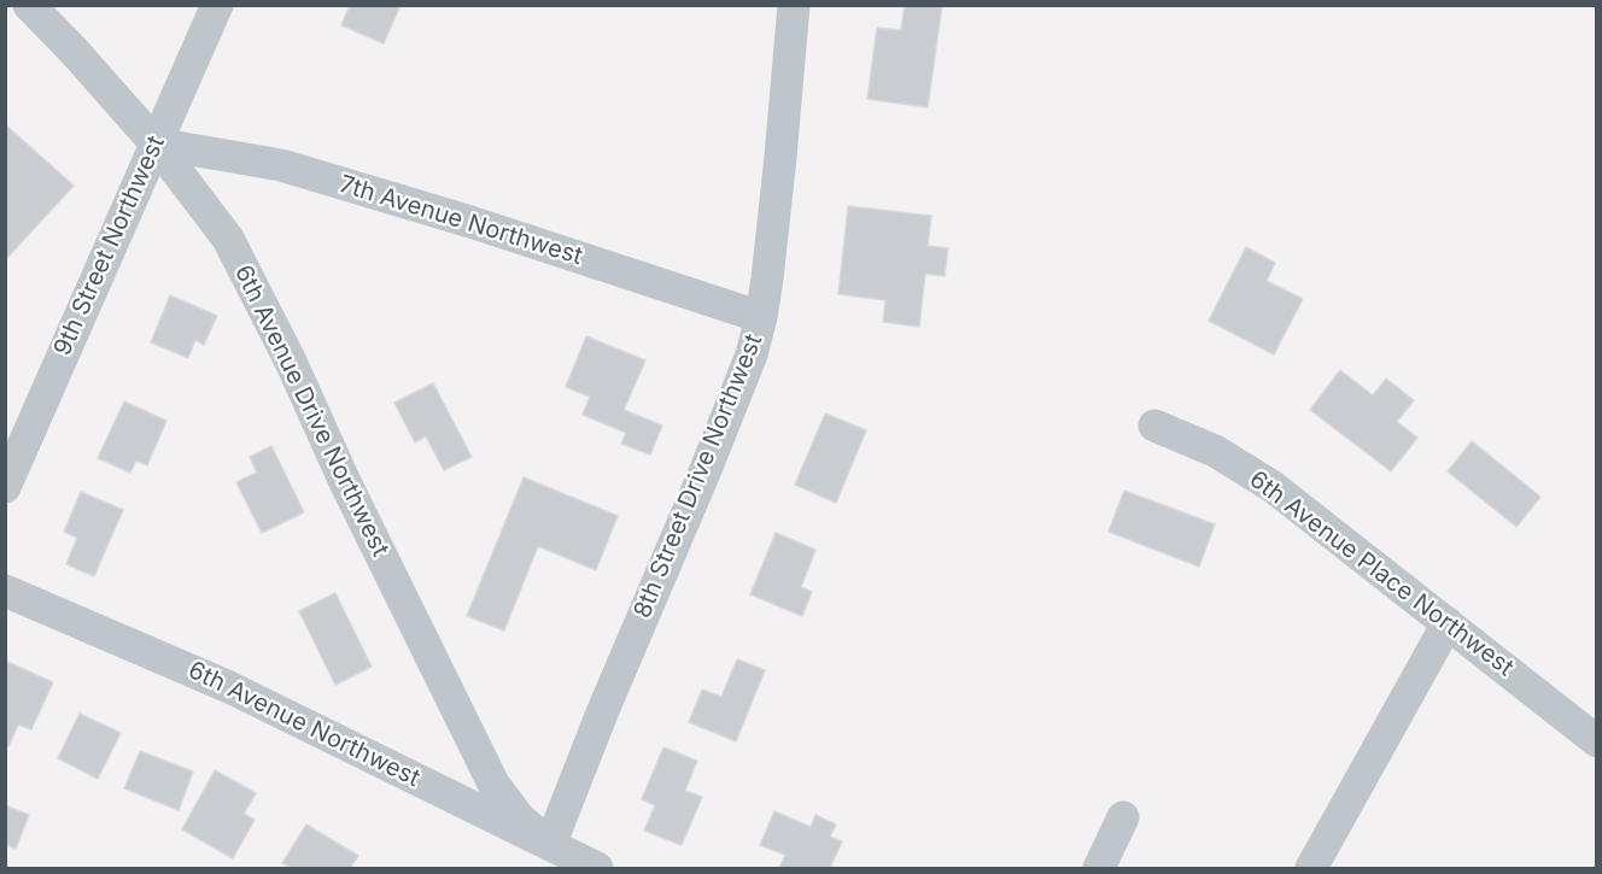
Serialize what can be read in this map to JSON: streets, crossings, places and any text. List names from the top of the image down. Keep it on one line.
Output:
{"streets":{"street":["7th Avenue Northwest","9th Street Northwest","6th Avenue Drive Northwest","8th Street Drive Northwest","6th Avenue Place Northwest","6th Avenue Northwest"]},"crossings":[["7th Avenue Northwest","9th Street Northwest"],["7th Avenue Northwest","6th Avenue Drive Northwest"],["7th Avenue Northwest","8th Street Drive Northwest"],["9th Street Northwest","6th Avenue Drive Northwest"],["6th Avenue Drive Northwest","8th Street Drive Northwest"],["6th Avenue Drive Northwest","6th Avenue Northwest"],["8th Street Drive Northwest","6th Avenue Northwest"]]}
